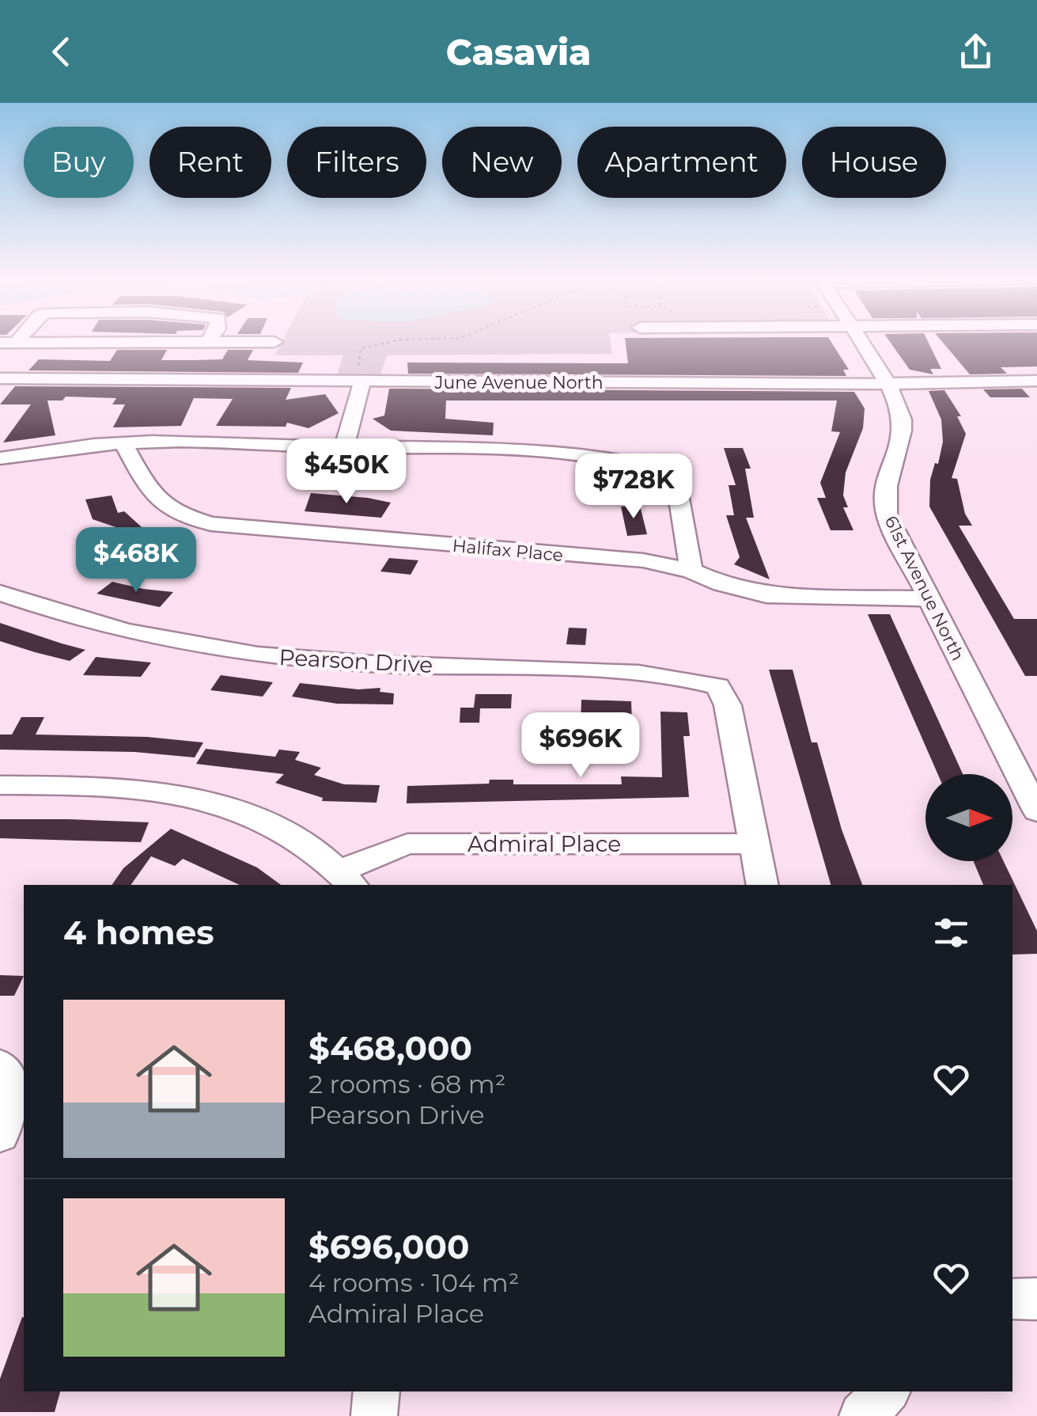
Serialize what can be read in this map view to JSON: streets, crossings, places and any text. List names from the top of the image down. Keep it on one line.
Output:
{"streets":{"street":["June Avenue North","Halifax Place","61st Avenue North","Pearson Drive","Admiral Place"]},"crossings":[["June Avenue North","61st Avenue North"],["Halifax Place","61st Avenue North"],["Pearson Drive","Admiral Place"]],"north":"right","page":{"header":"Casavia","chip":["Buy","Rent","Filters","New","Apartment","House"],"price":["$450K","$728K","$468K","$696K"],"heading":"4 homes","list":[{"name":"$468,000","note":"2 rooms · 68 m² · Pearson Drive"},{"name":"$696,000","note":"4 rooms · 104 m² · Admiral Place"}]}}
